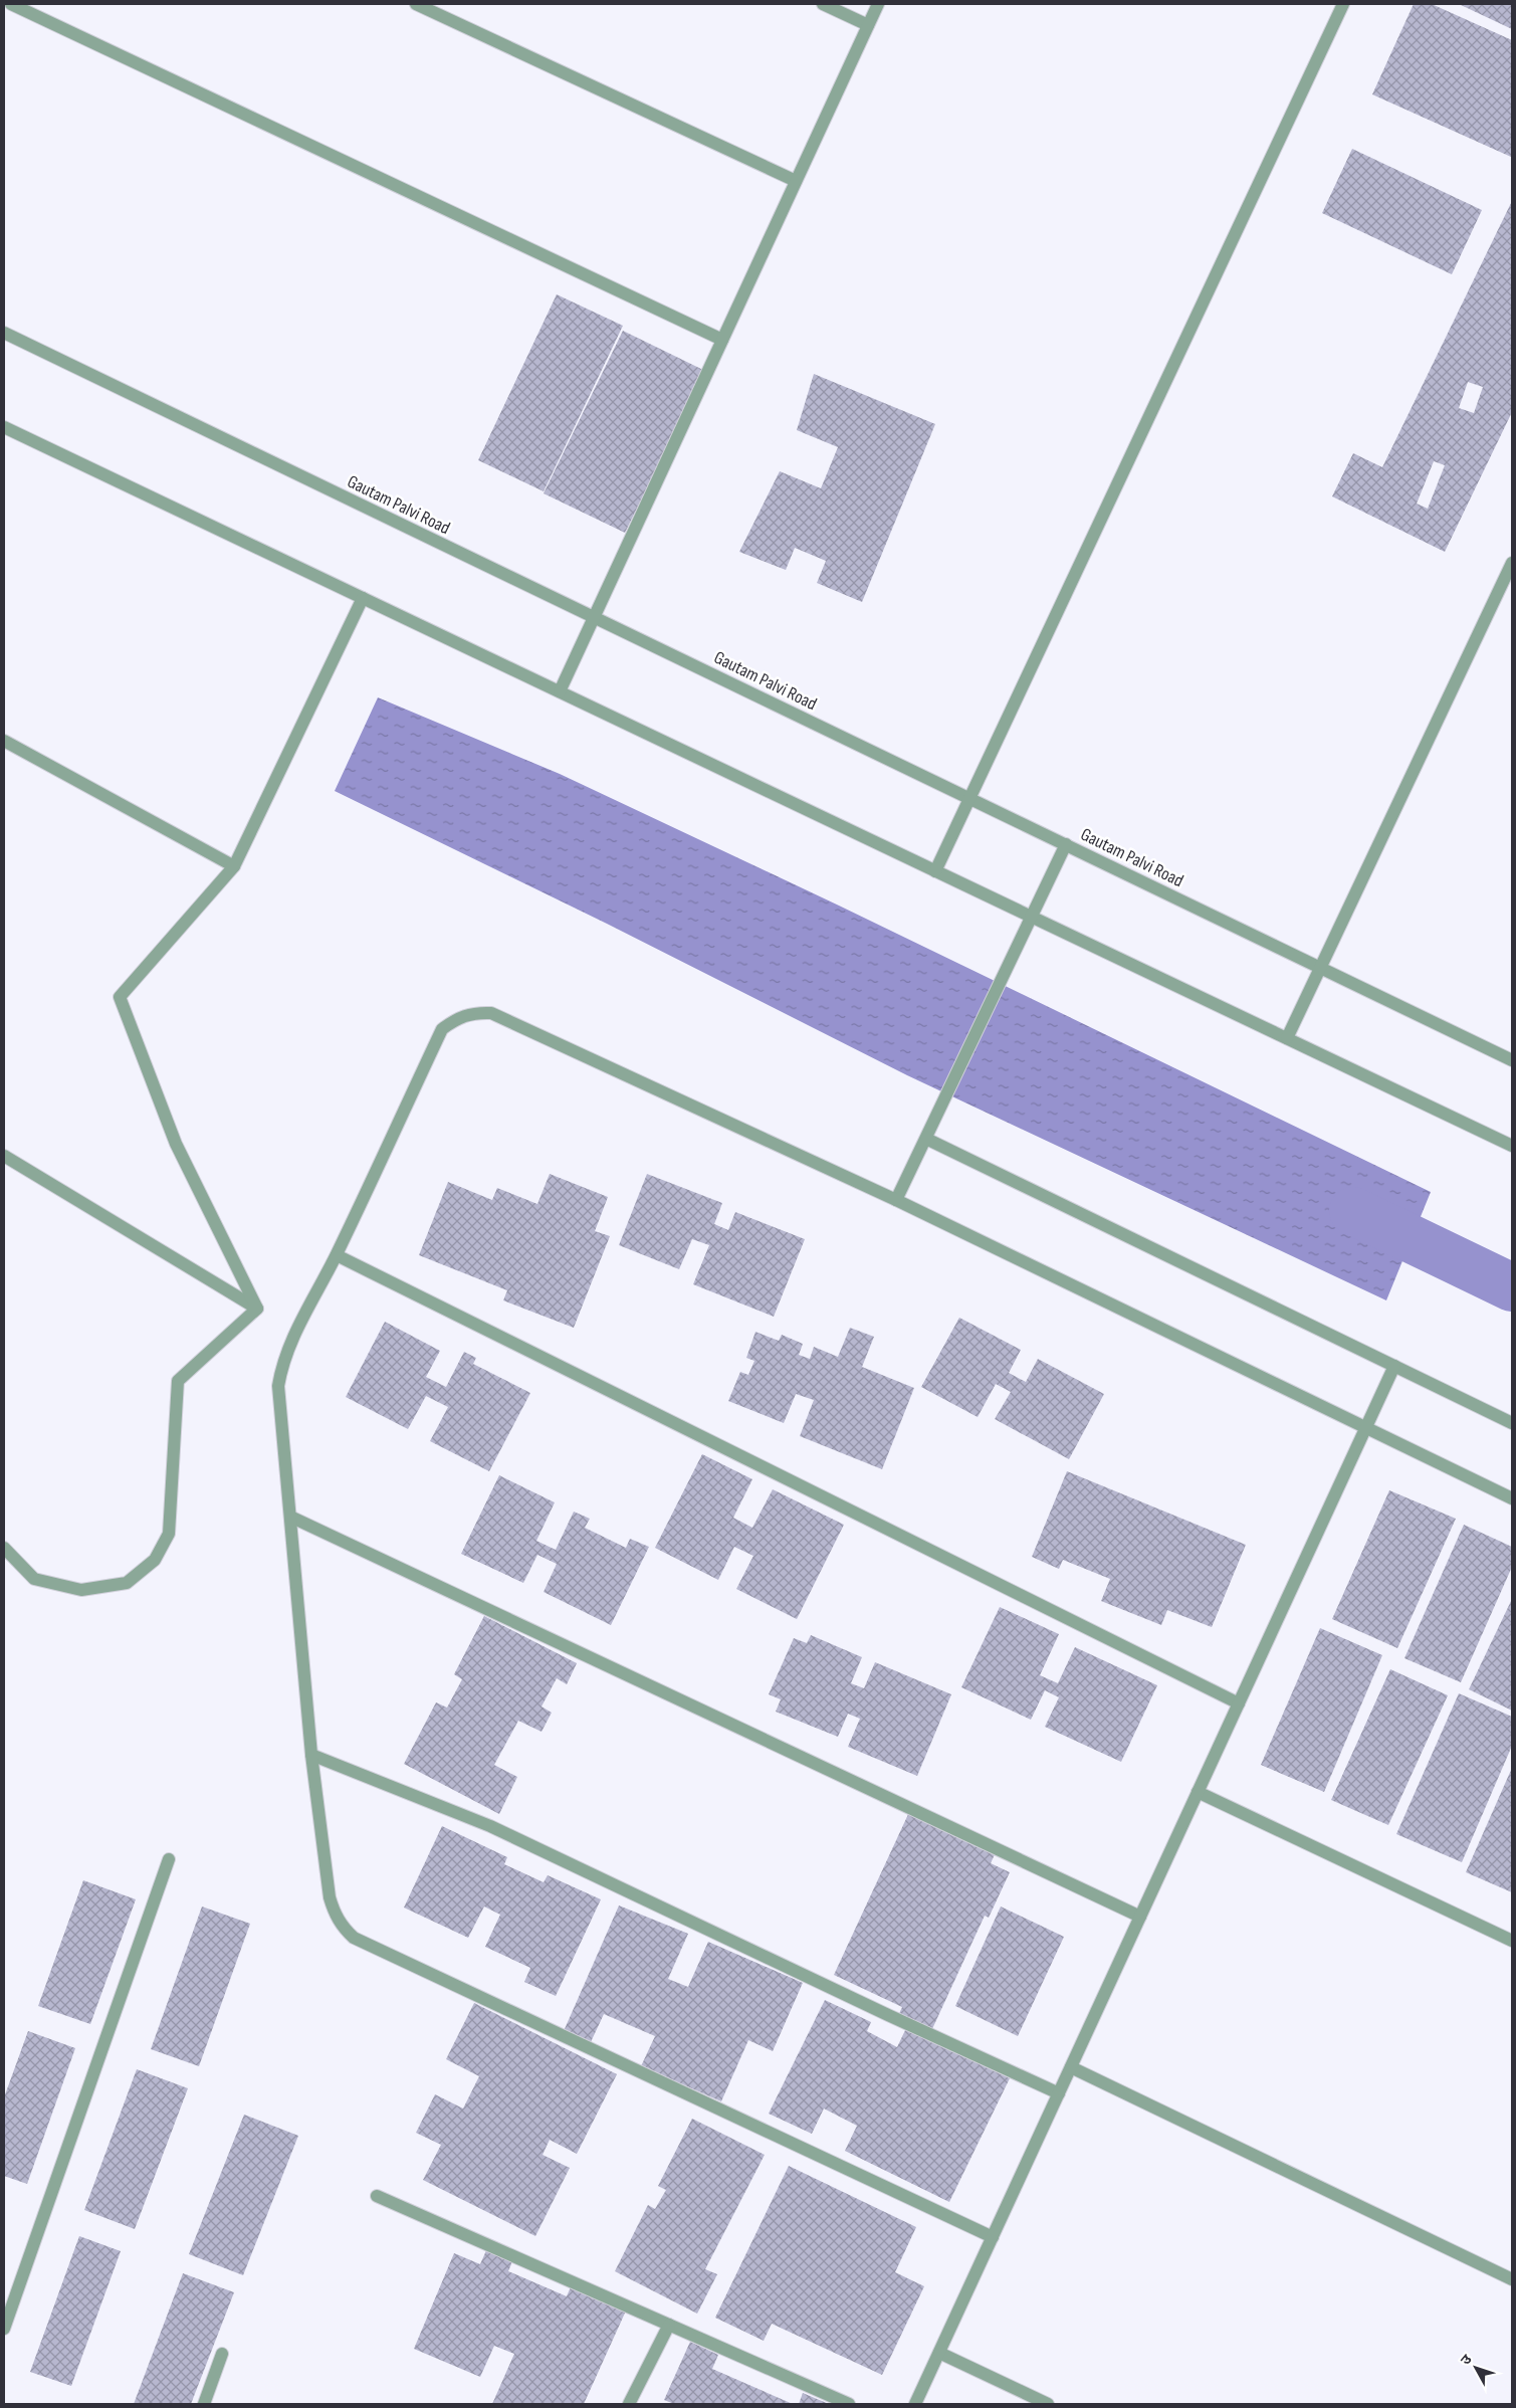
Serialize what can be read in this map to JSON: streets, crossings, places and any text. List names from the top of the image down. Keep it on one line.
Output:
{"streets":{"street":["Gautam Palvi Road"]},"north":"top left"}
